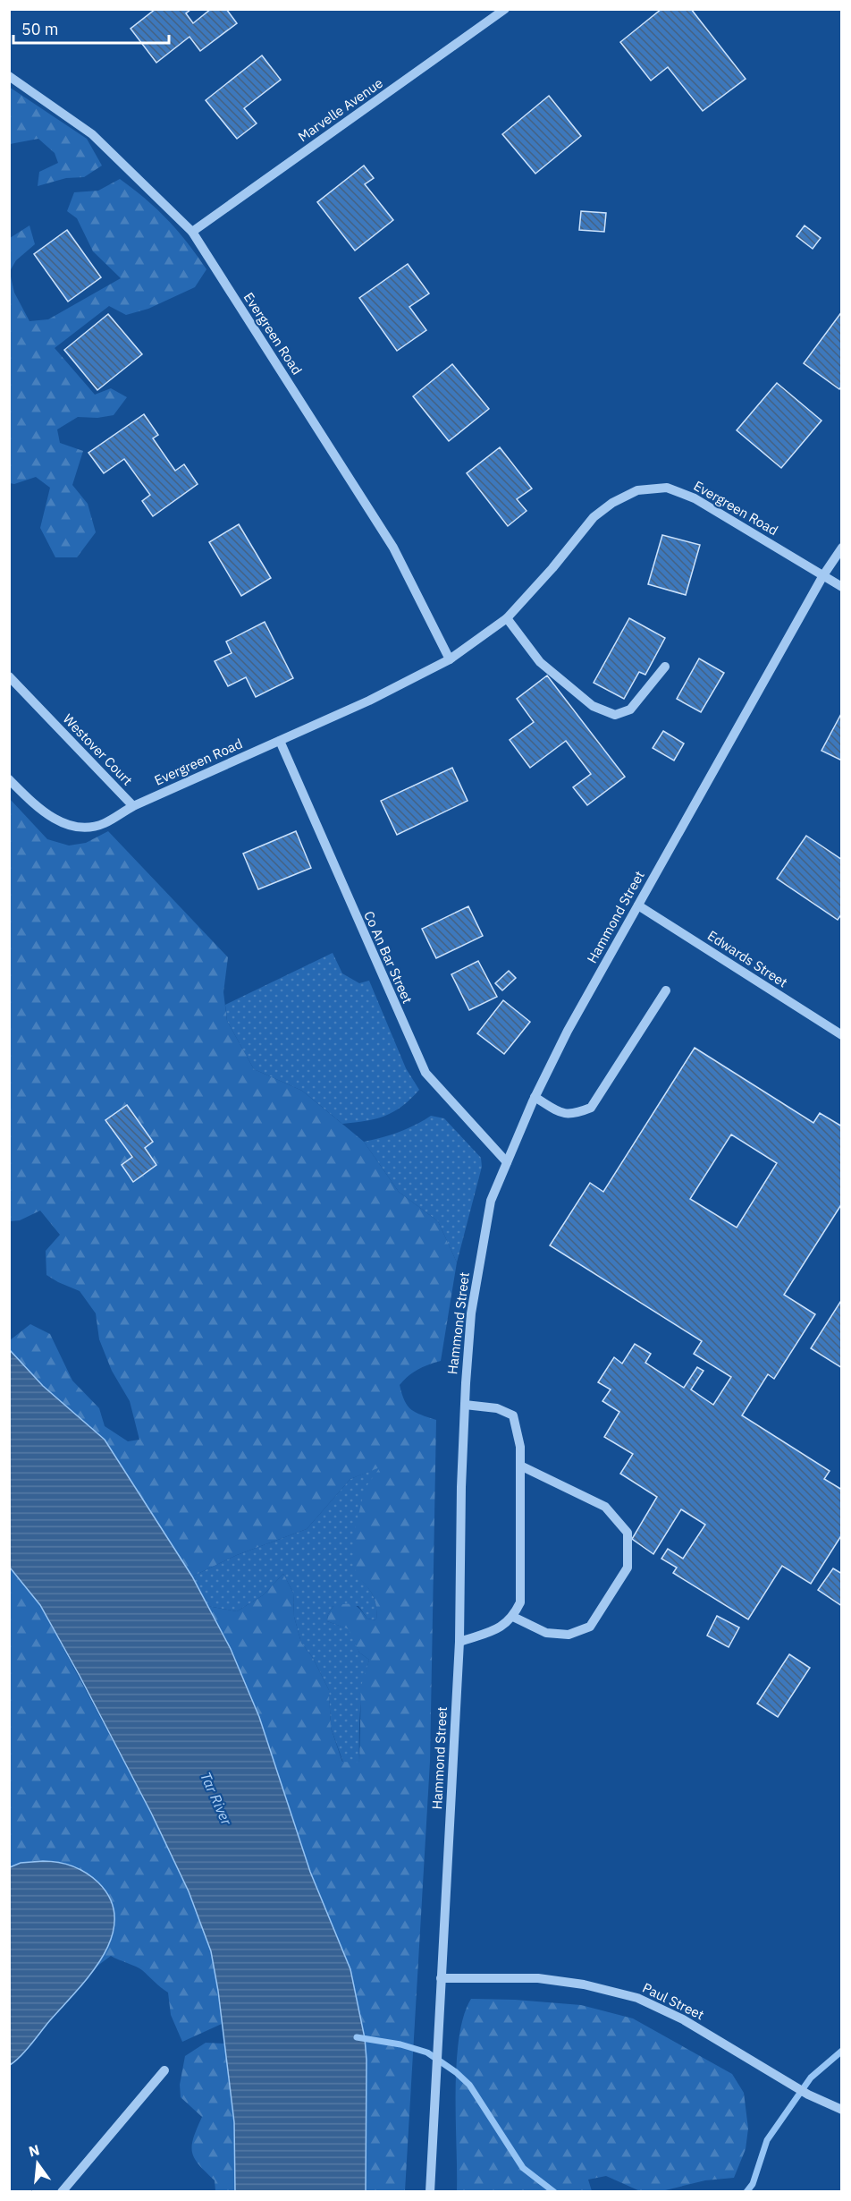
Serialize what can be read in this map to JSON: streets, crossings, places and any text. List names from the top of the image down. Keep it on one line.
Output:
{"streets":{"street":["Marvelle Avenue","Evergreen Road","Westover Court","Hammond Street","Co An Bar Street","Edwards Street","Paul Street"]},"crossings":[["Marvelle Avenue","Evergreen Road"],["Evergreen Road","Westover Court"],["Evergreen Road","Hammond Street"],["Evergreen Road","Co An Bar Street"],["Hammond Street","Co An Bar Street"],["Hammond Street","Edwards Street"],["Hammond Street","Paul Street"]],"water":["Tar River"],"scale_bar":"50 m","north":"top"}
